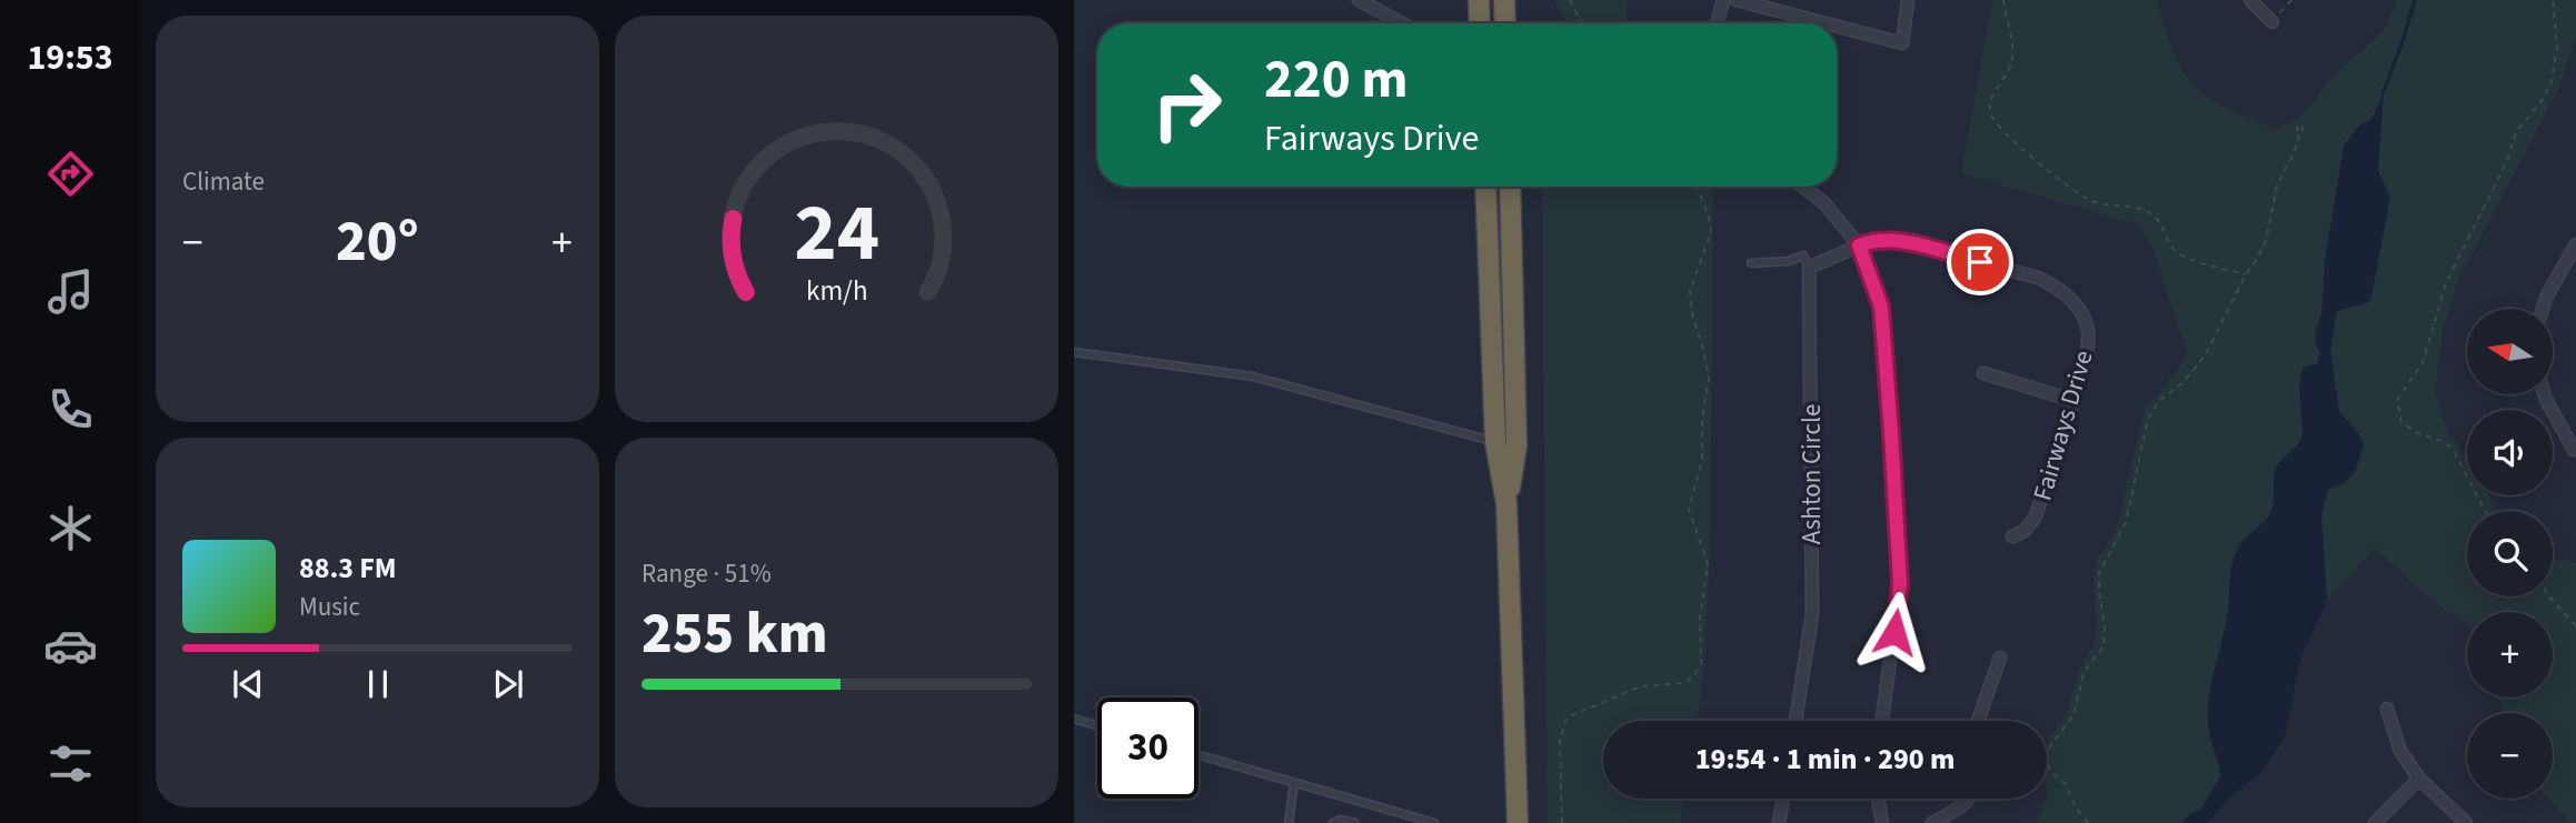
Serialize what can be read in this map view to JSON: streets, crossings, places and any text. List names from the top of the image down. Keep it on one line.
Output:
{"streets":{"street":["Fairways Drive","Ashton Circle"]},"north":"left","page":{"tabs":"19:53","tile":["Climate",["Range · 51%","255 km"]],"turn":["220 m","Fairways Drive"],"heat":["−","20°","+"],"map_buttons":["+","−"],"song":["88.3 FM","Music"],"limit":"30","trip":"19:54 · 1 min · 290 m","gauge":["24","km/h"]}}
